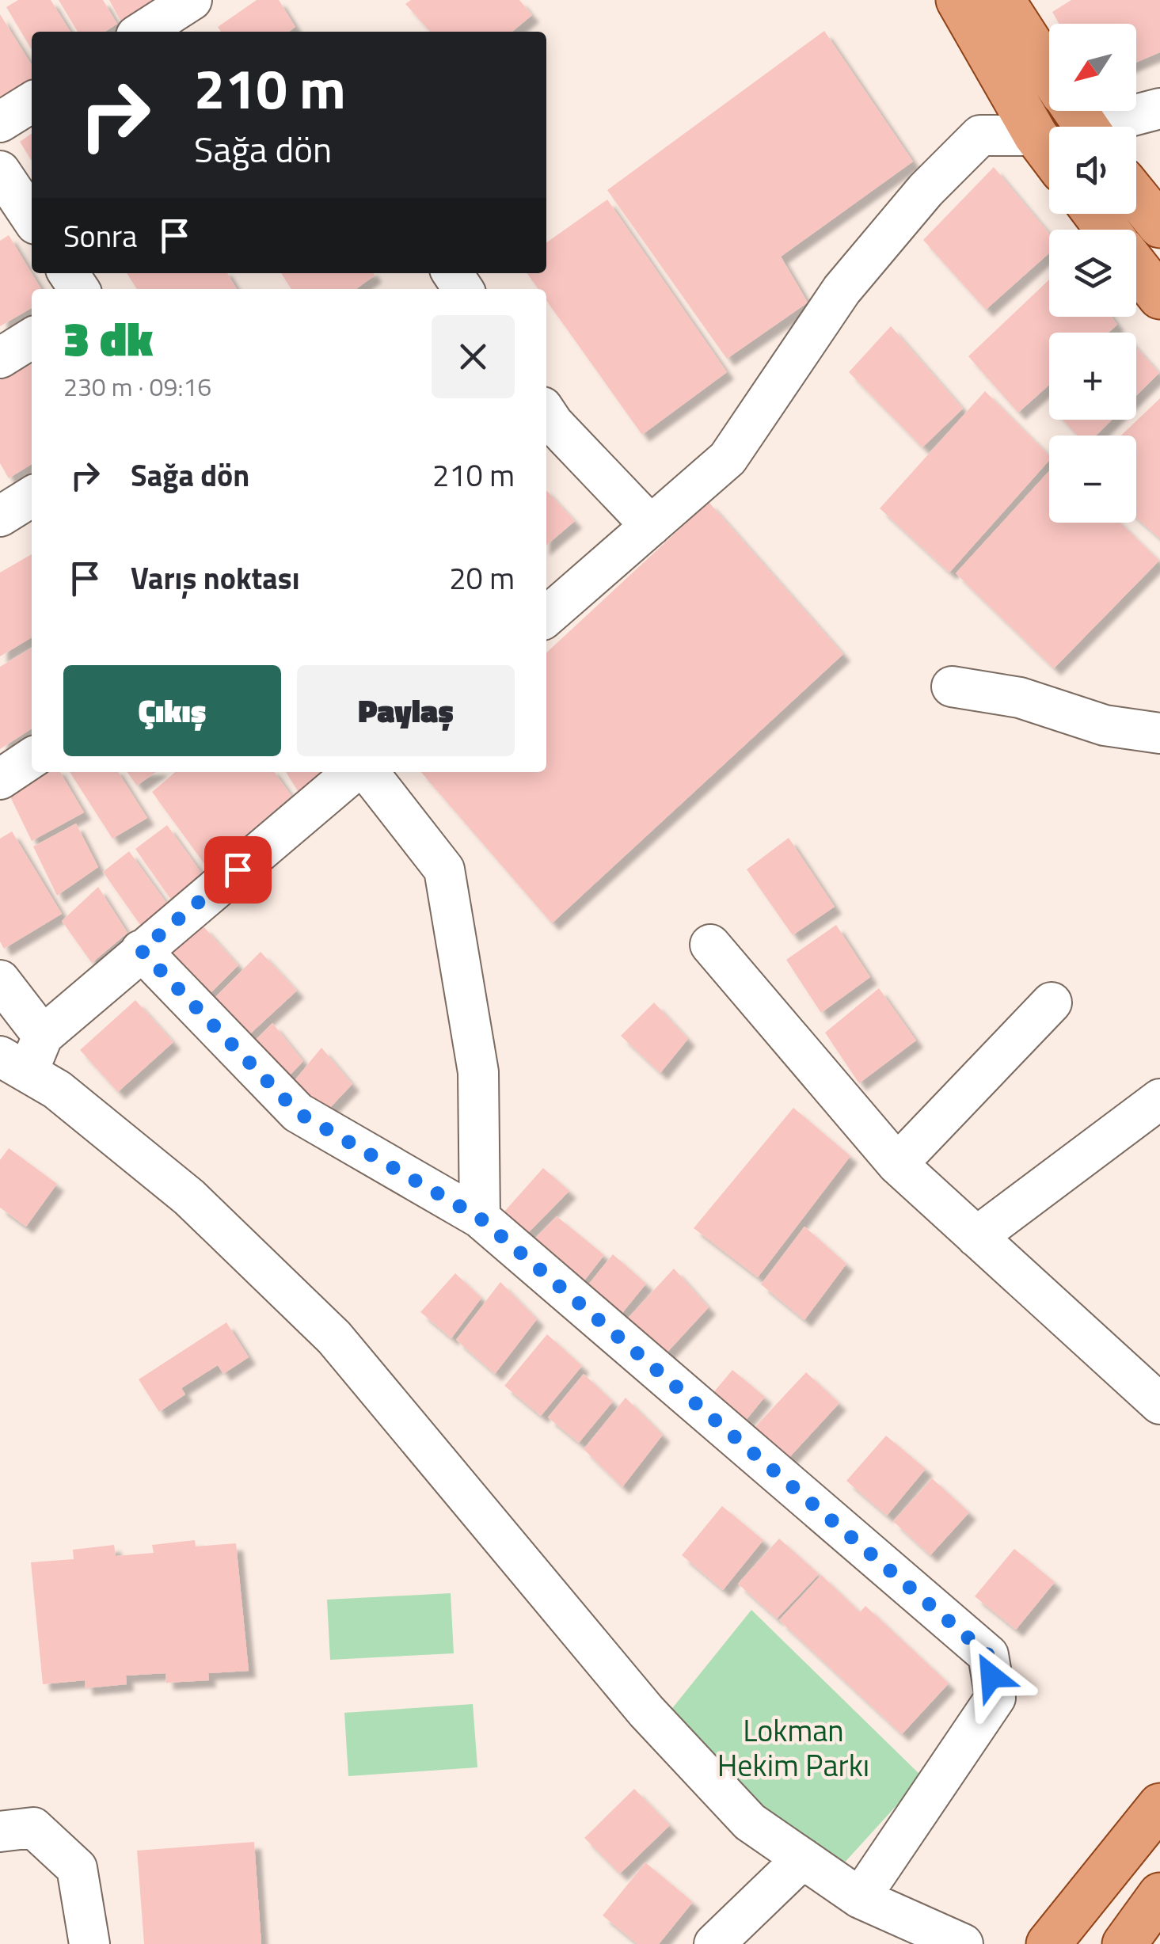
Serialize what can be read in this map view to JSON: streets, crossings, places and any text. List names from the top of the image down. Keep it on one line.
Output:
{"parks":["Lokman Hekim Parkı"],"north":"bottom left","page":{"map_buttons":["+","−"],"turn":["210 m","Sağa dön"],"then":"Sonra","heading":["3 dk","230 m · 09:16"],"list":[{"name":"Sağa dön","value":"210 m"},{"name":"Varış noktası","value":"20 m"}],"buttons":["Çıkış","Paylaş"]}}
